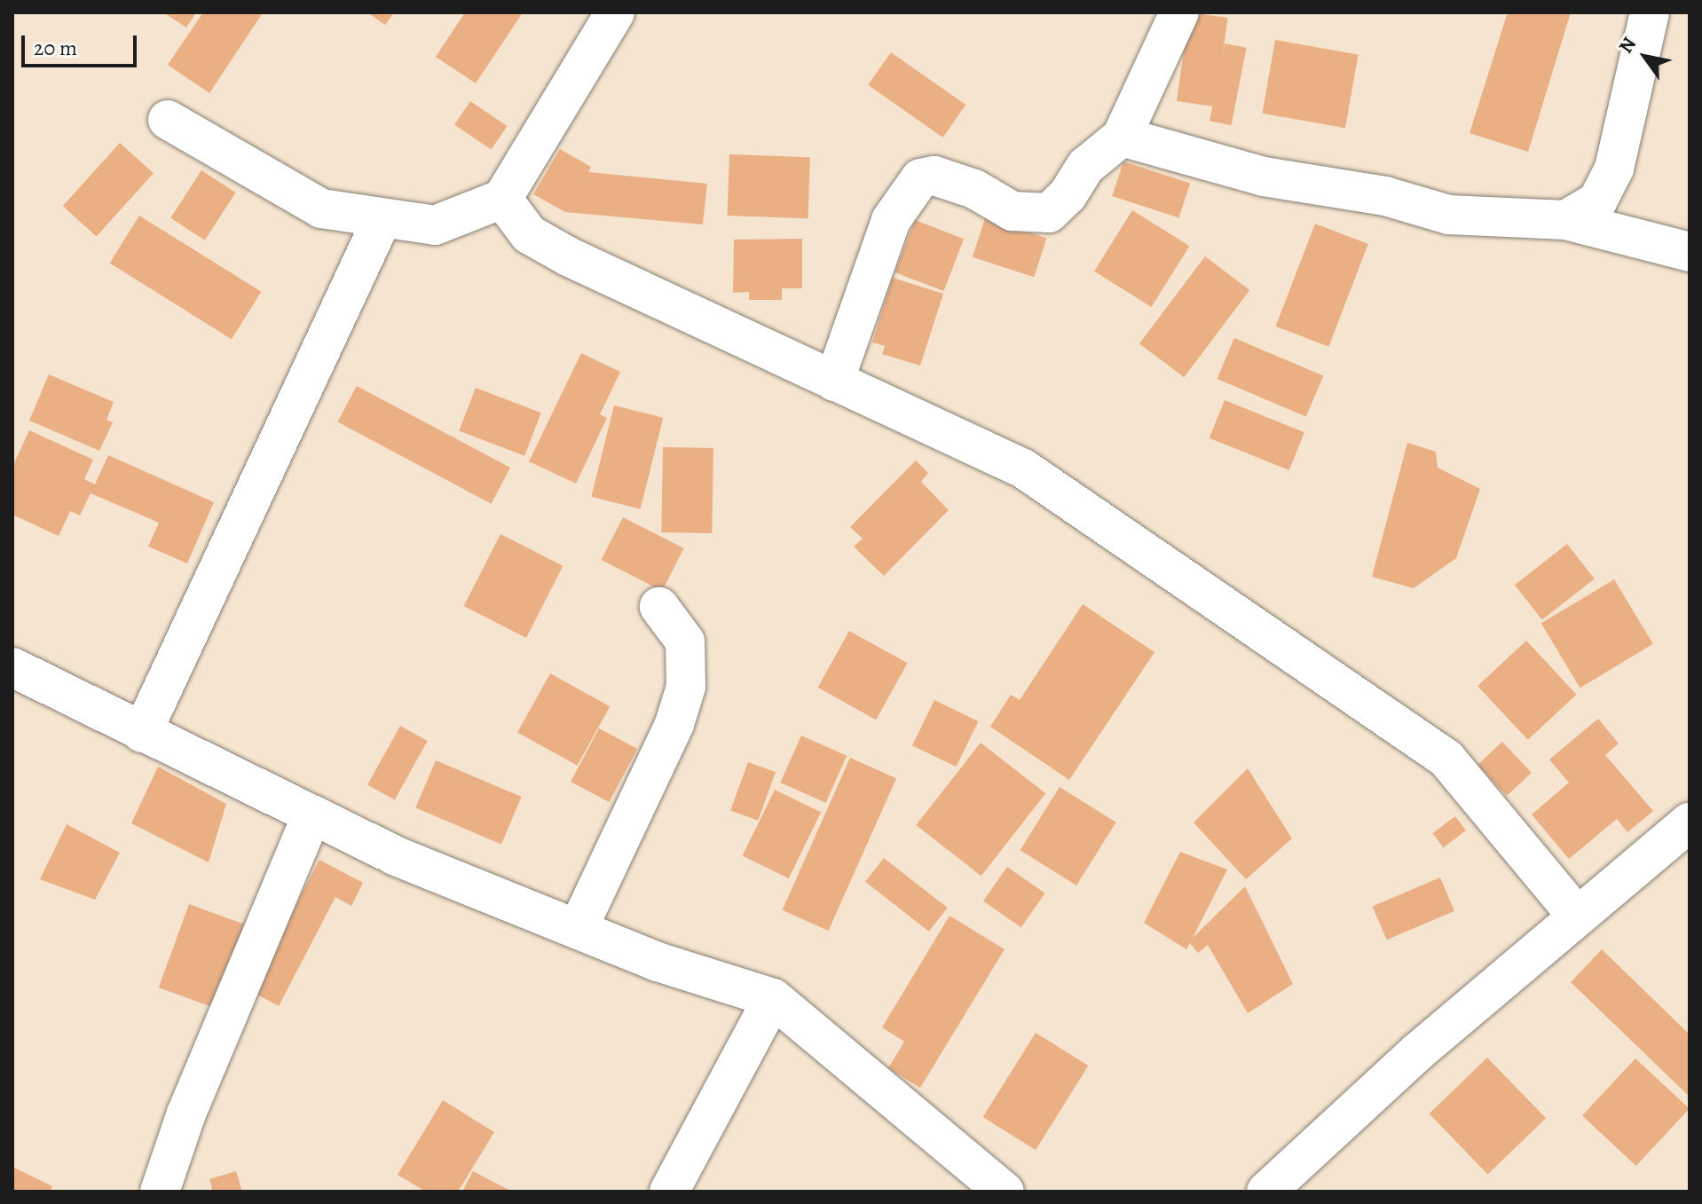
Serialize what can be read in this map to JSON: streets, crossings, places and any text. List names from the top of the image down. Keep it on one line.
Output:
{"scale_bar":"20 m","north":"top left"}
